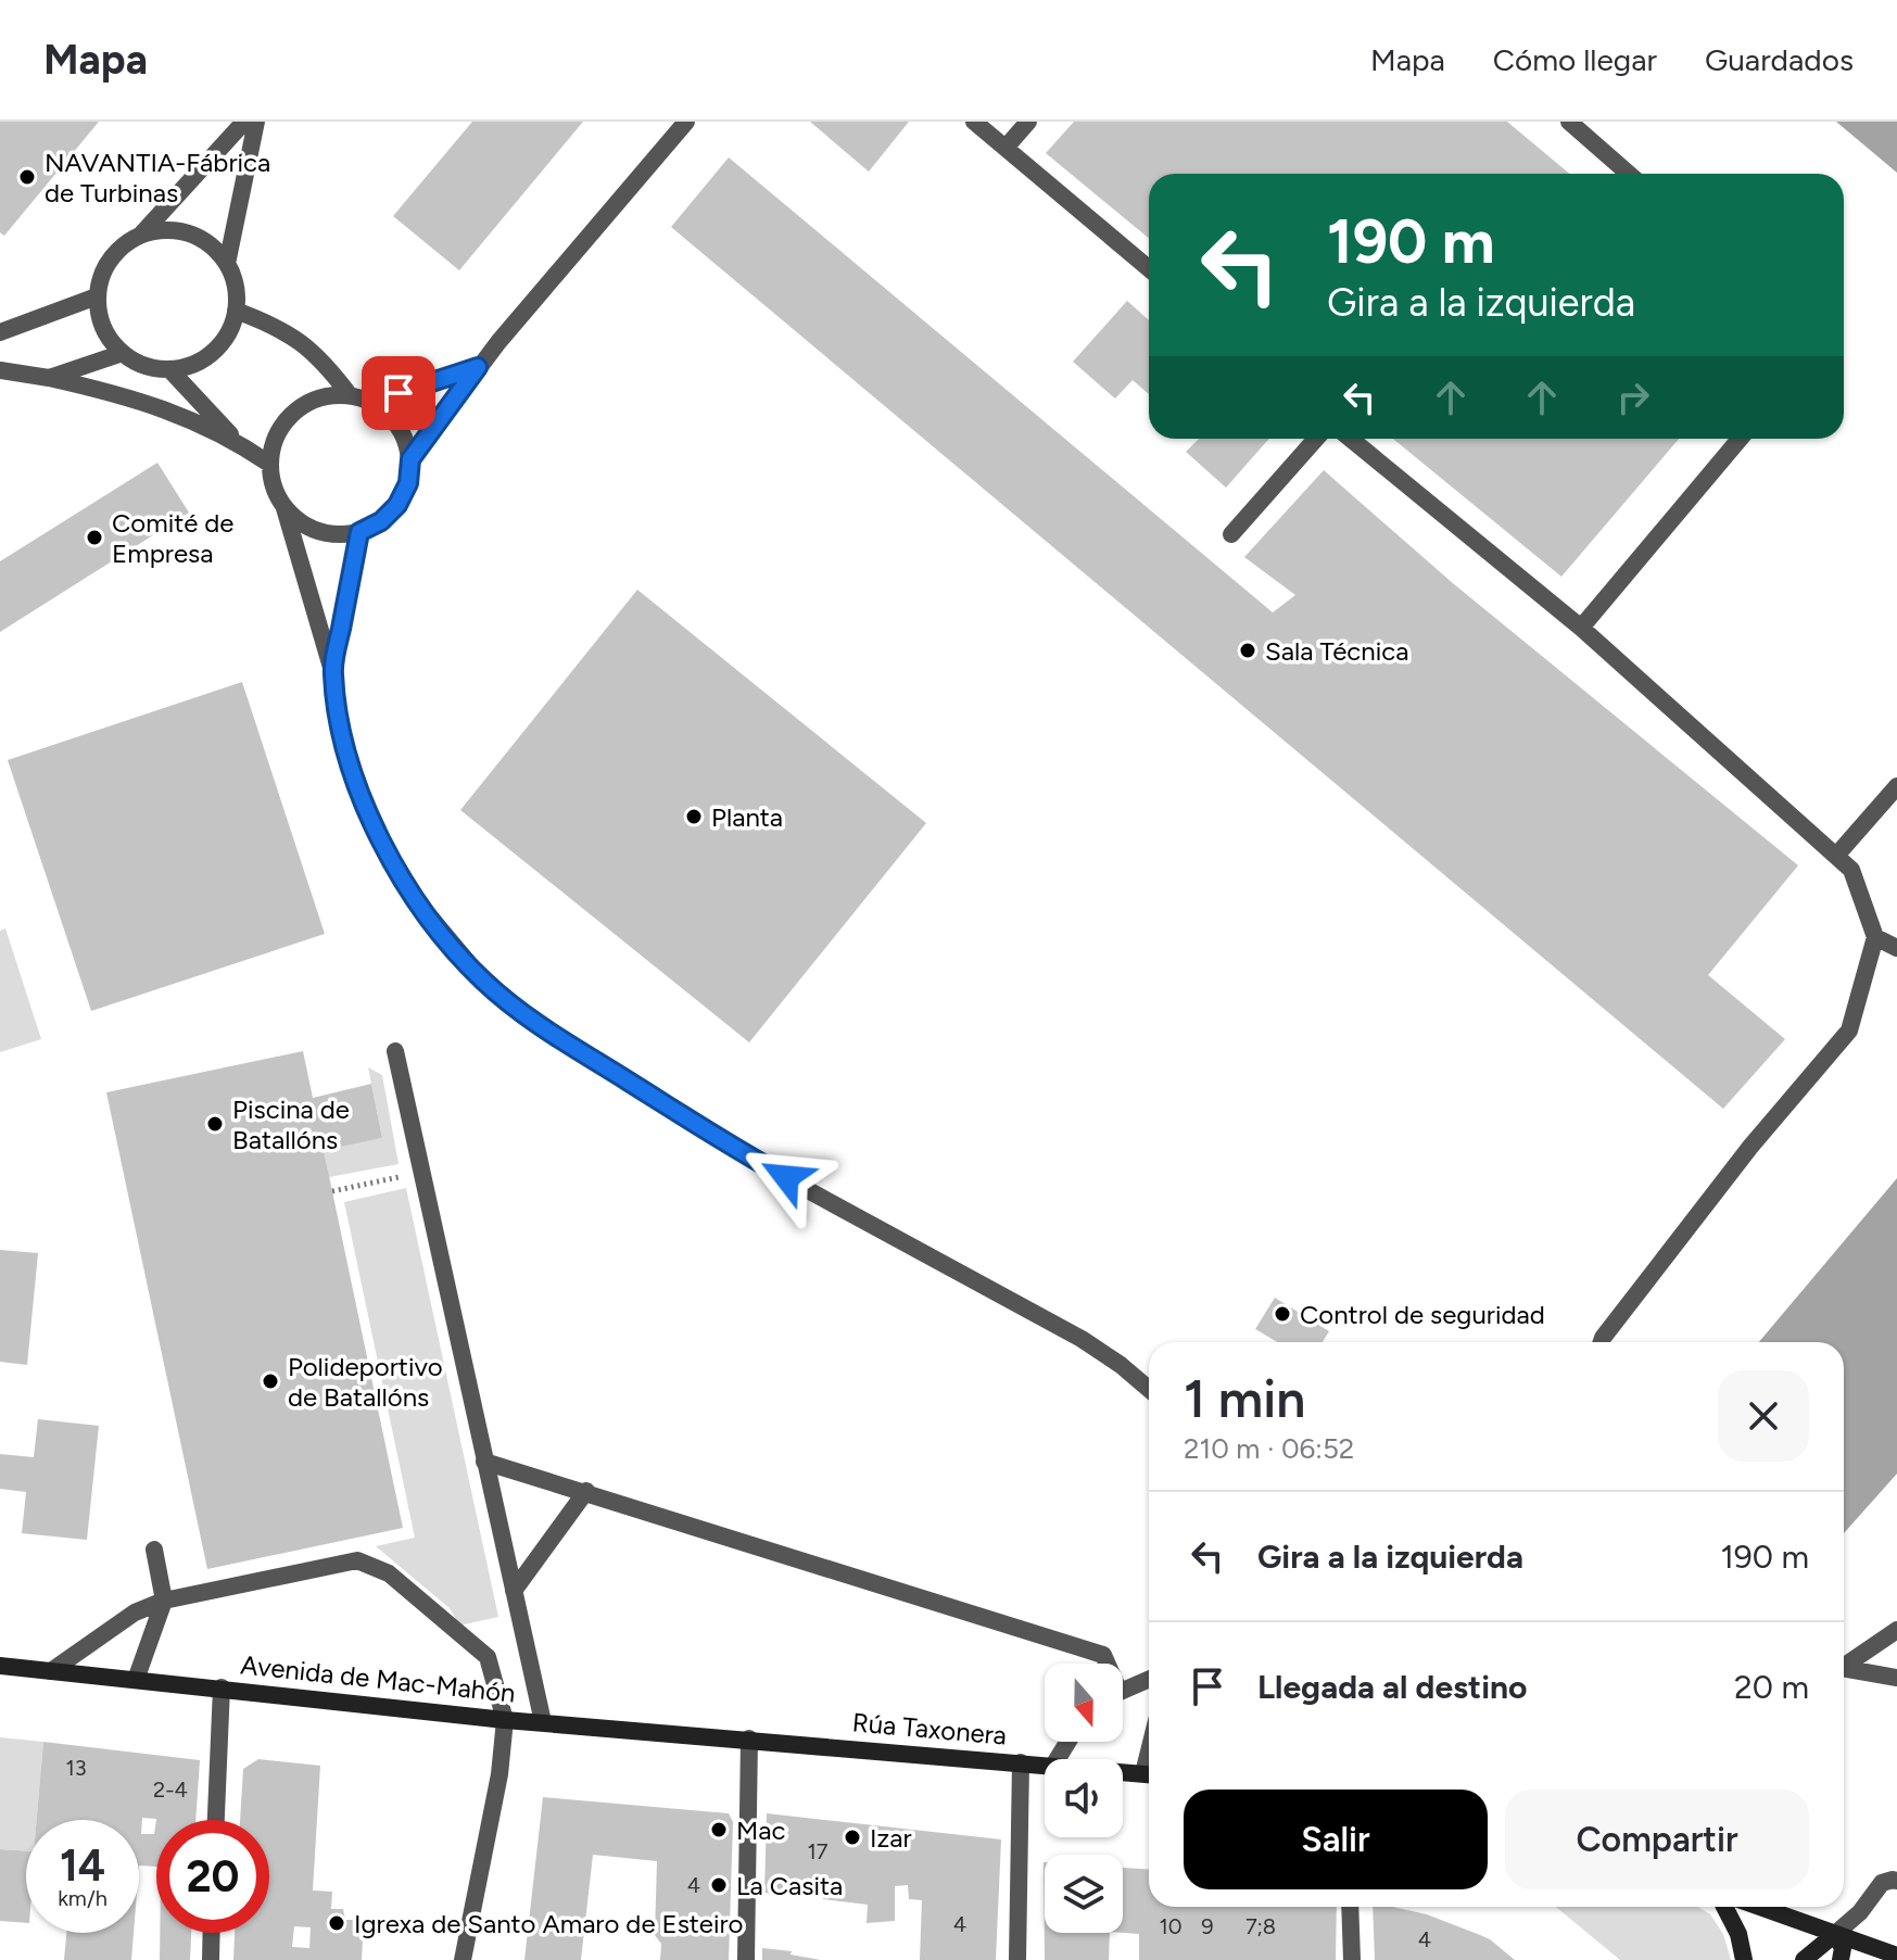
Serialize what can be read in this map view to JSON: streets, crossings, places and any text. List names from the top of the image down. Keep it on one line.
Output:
{"streets":{"street":["Avenida de Mac-Mahón","Rúa Taxonera"]},"crossings":[["Avenida de Mac-Mahón","Rúa Taxonera"]],"places":["NAVANTIA-Fábrica de Turbinas","Comité de Empresa","Sala Técnica","Planta","Piscina de Batallóns","Control de seguridad","Polideportivo de Batallóns","Mac","Izar","La Casita","Igrexa de Santo Amaro de Esteiro"],"house_numbers":["13","2-4","17","4","4","10","9","7;8","4"],"north":"bottom","page":{"header":"Mapa","nav":["Mapa","Cómo llegar","Guardados"],"turn":["190 m","Gira a la izquierda"],"heading":["1 min","210 m · 06:52"],"list":[{"name":"Gira a la izquierda","value":"190 m"},{"name":"Llegada al destino","value":"20 m"}],"buttons":["Salir","Compartir"],"speed":"14 km/h","limit":"20"}}
